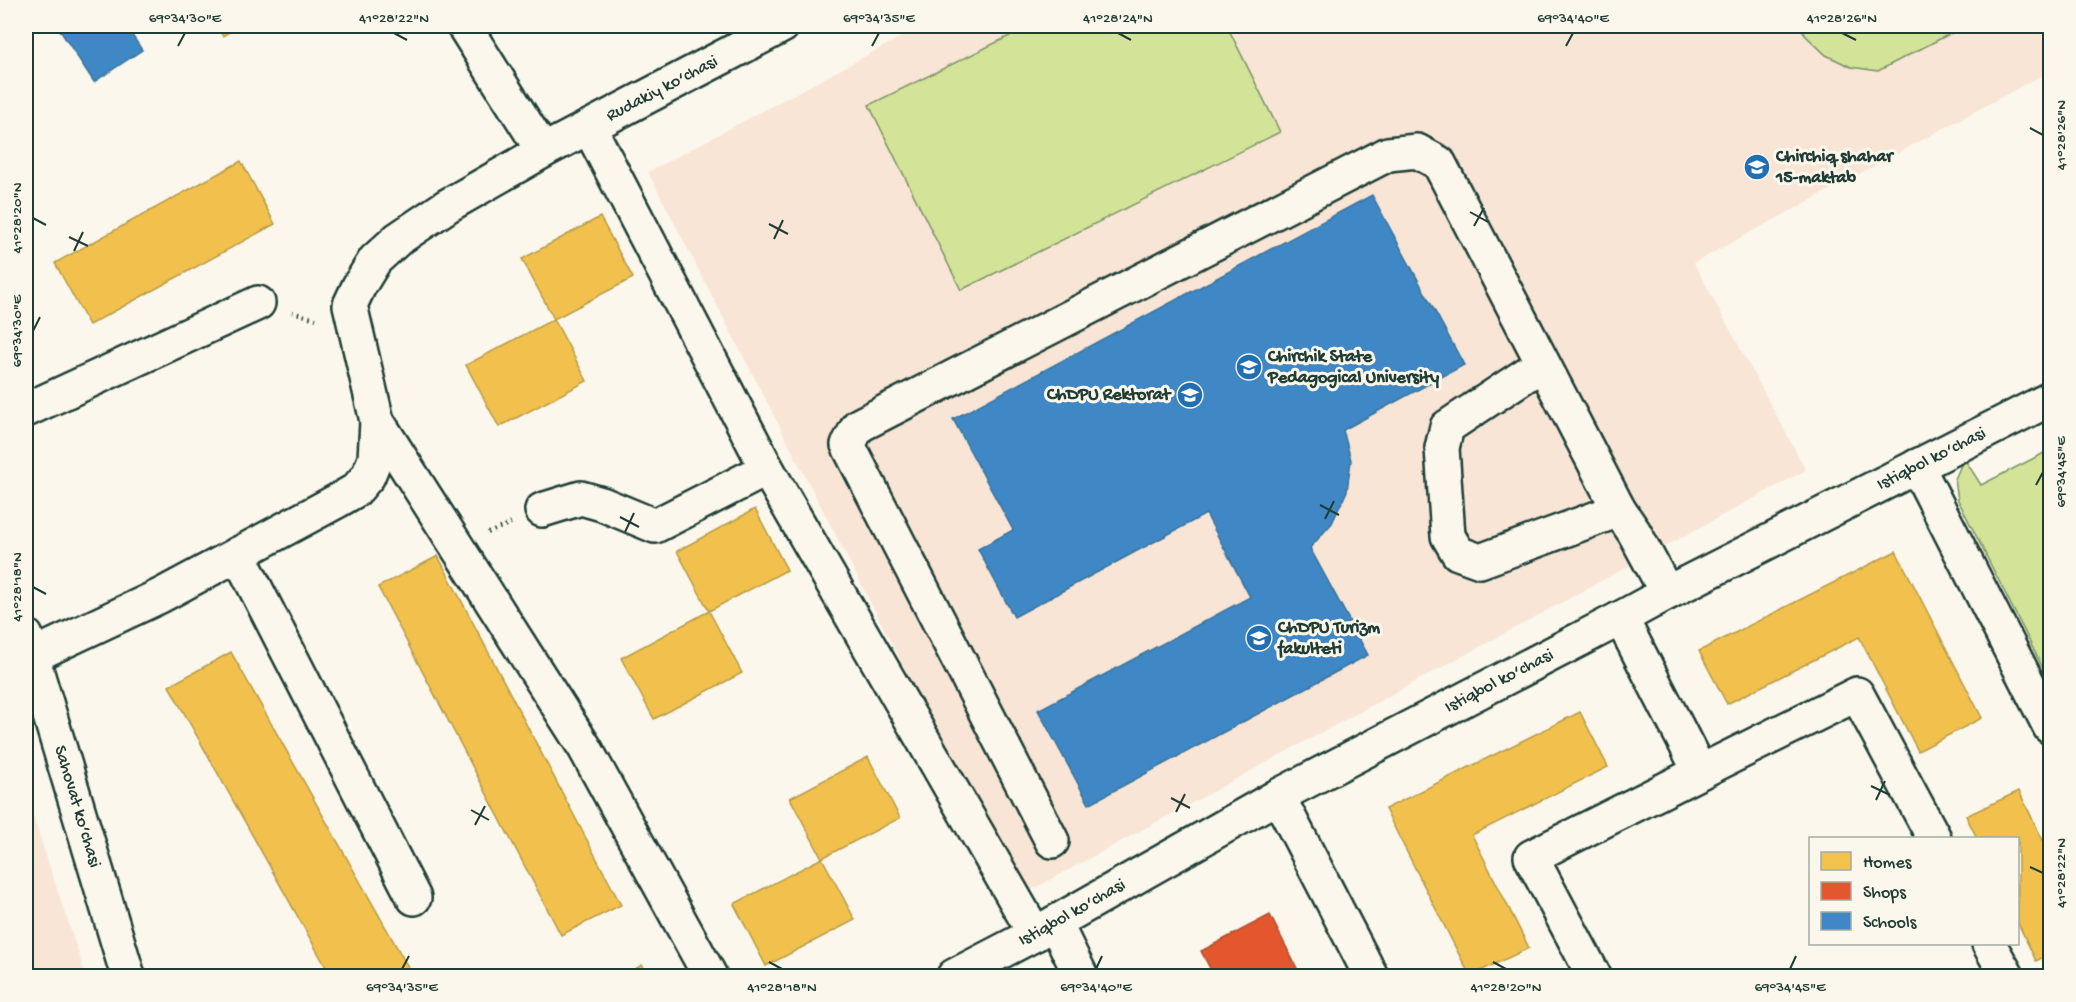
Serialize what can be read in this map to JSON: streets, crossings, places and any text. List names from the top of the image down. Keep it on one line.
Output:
{"streets":{"street":["Rudakiy ko‘chasi","Istiqbol ko‘chasi","Sahovat ko‘chasi"]},"places":{"school or university":["Chirchiq shahar 15-maktab","Chirchik State Pedagogical University","ChDPU Rektorat","ChDPU Turizm fakulteti"]},"legend":["Homes","Shops","Schools"],"coordinates":["69°34'30\"E","41°28'22\"N","69°34'35\"E","41°28'24\"N","69°34'40\"E","41°28'26\"N","41°28'20\"N","69°34'45\"E","41°28'18\"N"]}
